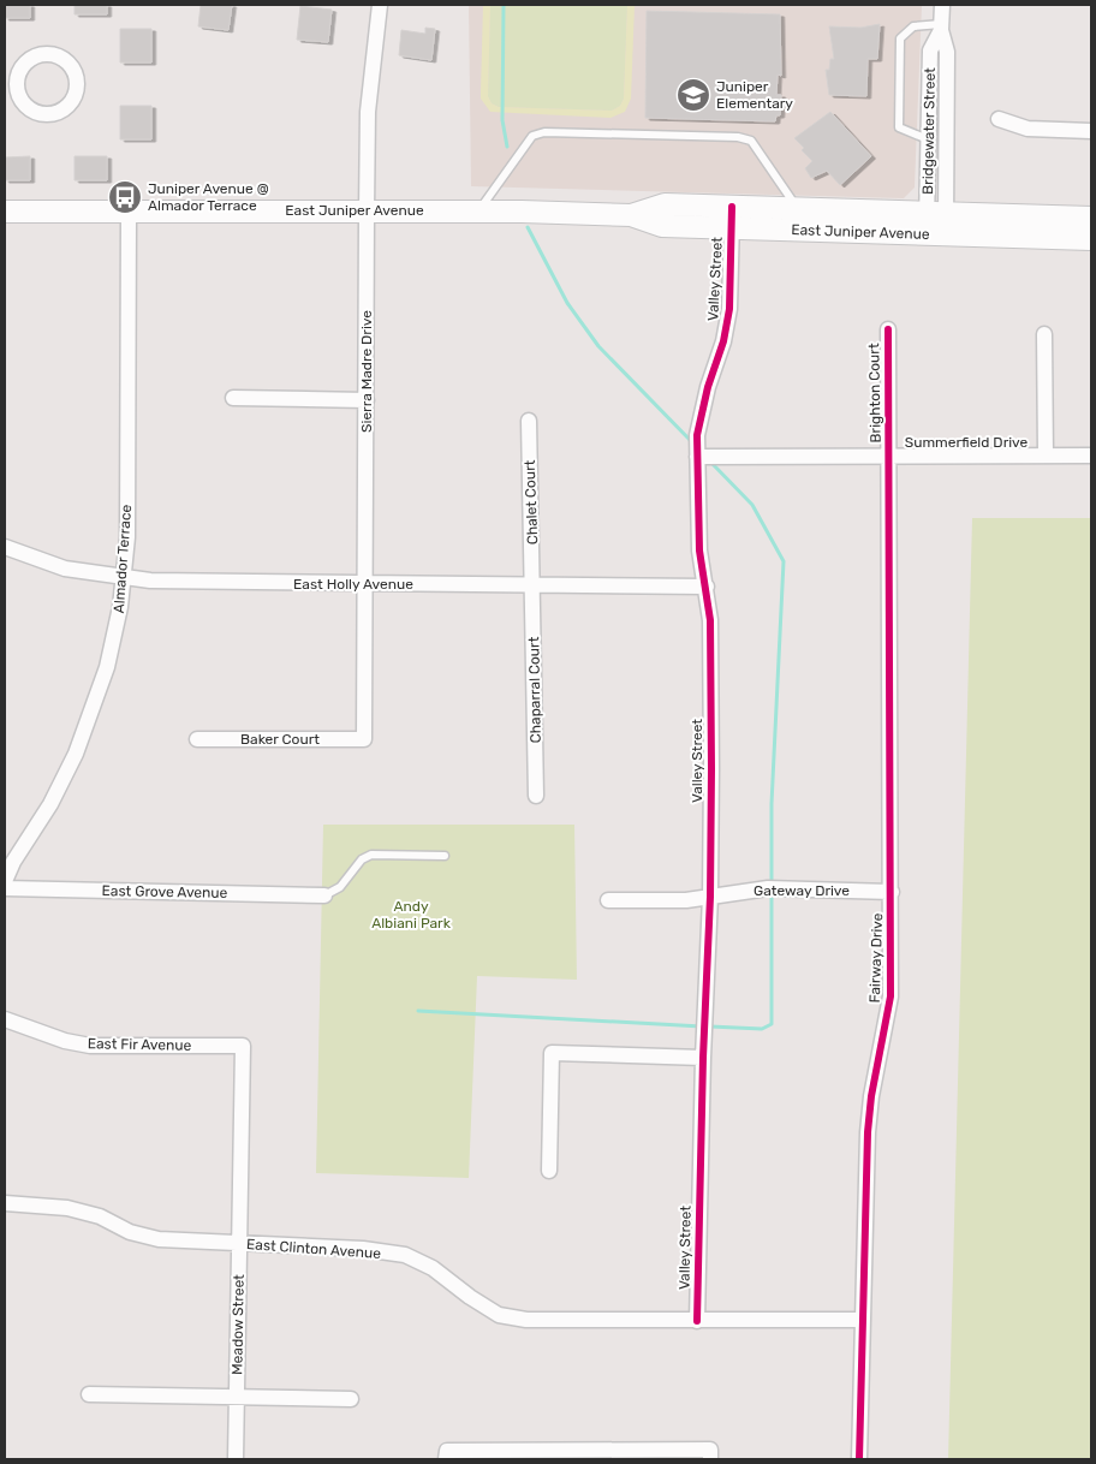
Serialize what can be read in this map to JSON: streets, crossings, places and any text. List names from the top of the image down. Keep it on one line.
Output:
{"streets":{"street":["Bridgewater Street","East Juniper Avenue","Valley Street","Sierra Madre Drive","Brighton Court","Summerfield Drive","Chalet Court","Almador Terrace","East Holly Avenue","Chaparral Court","Baker Court","Gateway Drive","East Grove Avenue","Fairway Drive","East Fir Avenue","East Clinton Avenue","Meadow Street"]},"crossings":[["Bridgewater Street","East Juniper Avenue"],["East Juniper Avenue","Valley Street"],["East Juniper Avenue","Sierra Madre Drive"],["East Juniper Avenue","Almador Terrace"],["Valley Street","Summerfield Drive"],["Valley Street","East Holly Avenue"],["Valley Street","Gateway Drive"],["Valley Street","East Clinton Avenue"],["Sierra Madre Drive","East Holly Avenue"],["Sierra Madre Drive","Baker Court"],["Brighton Court","Summerfield Drive"],["Brighton Court","Fairway Drive"],["Summerfield Drive","Fairway Drive"],["Chalet Court","East Holly Avenue"],["Chalet Court","Chaparral Court"],["Almador Terrace","East Holly Avenue"],["East Holly Avenue","Chaparral Court"],["Gateway Drive","Fairway Drive"],["Fairway Drive","East Clinton Avenue"],["East Fir Avenue","Meadow Street"],["East Clinton Avenue","Meadow Street"]],"parks":["Andy Albiani Park"],"places":{"school or university":["Juniper Elementary"],"bus stop":["Juniper Avenue @ Almador Terrace"]}}
